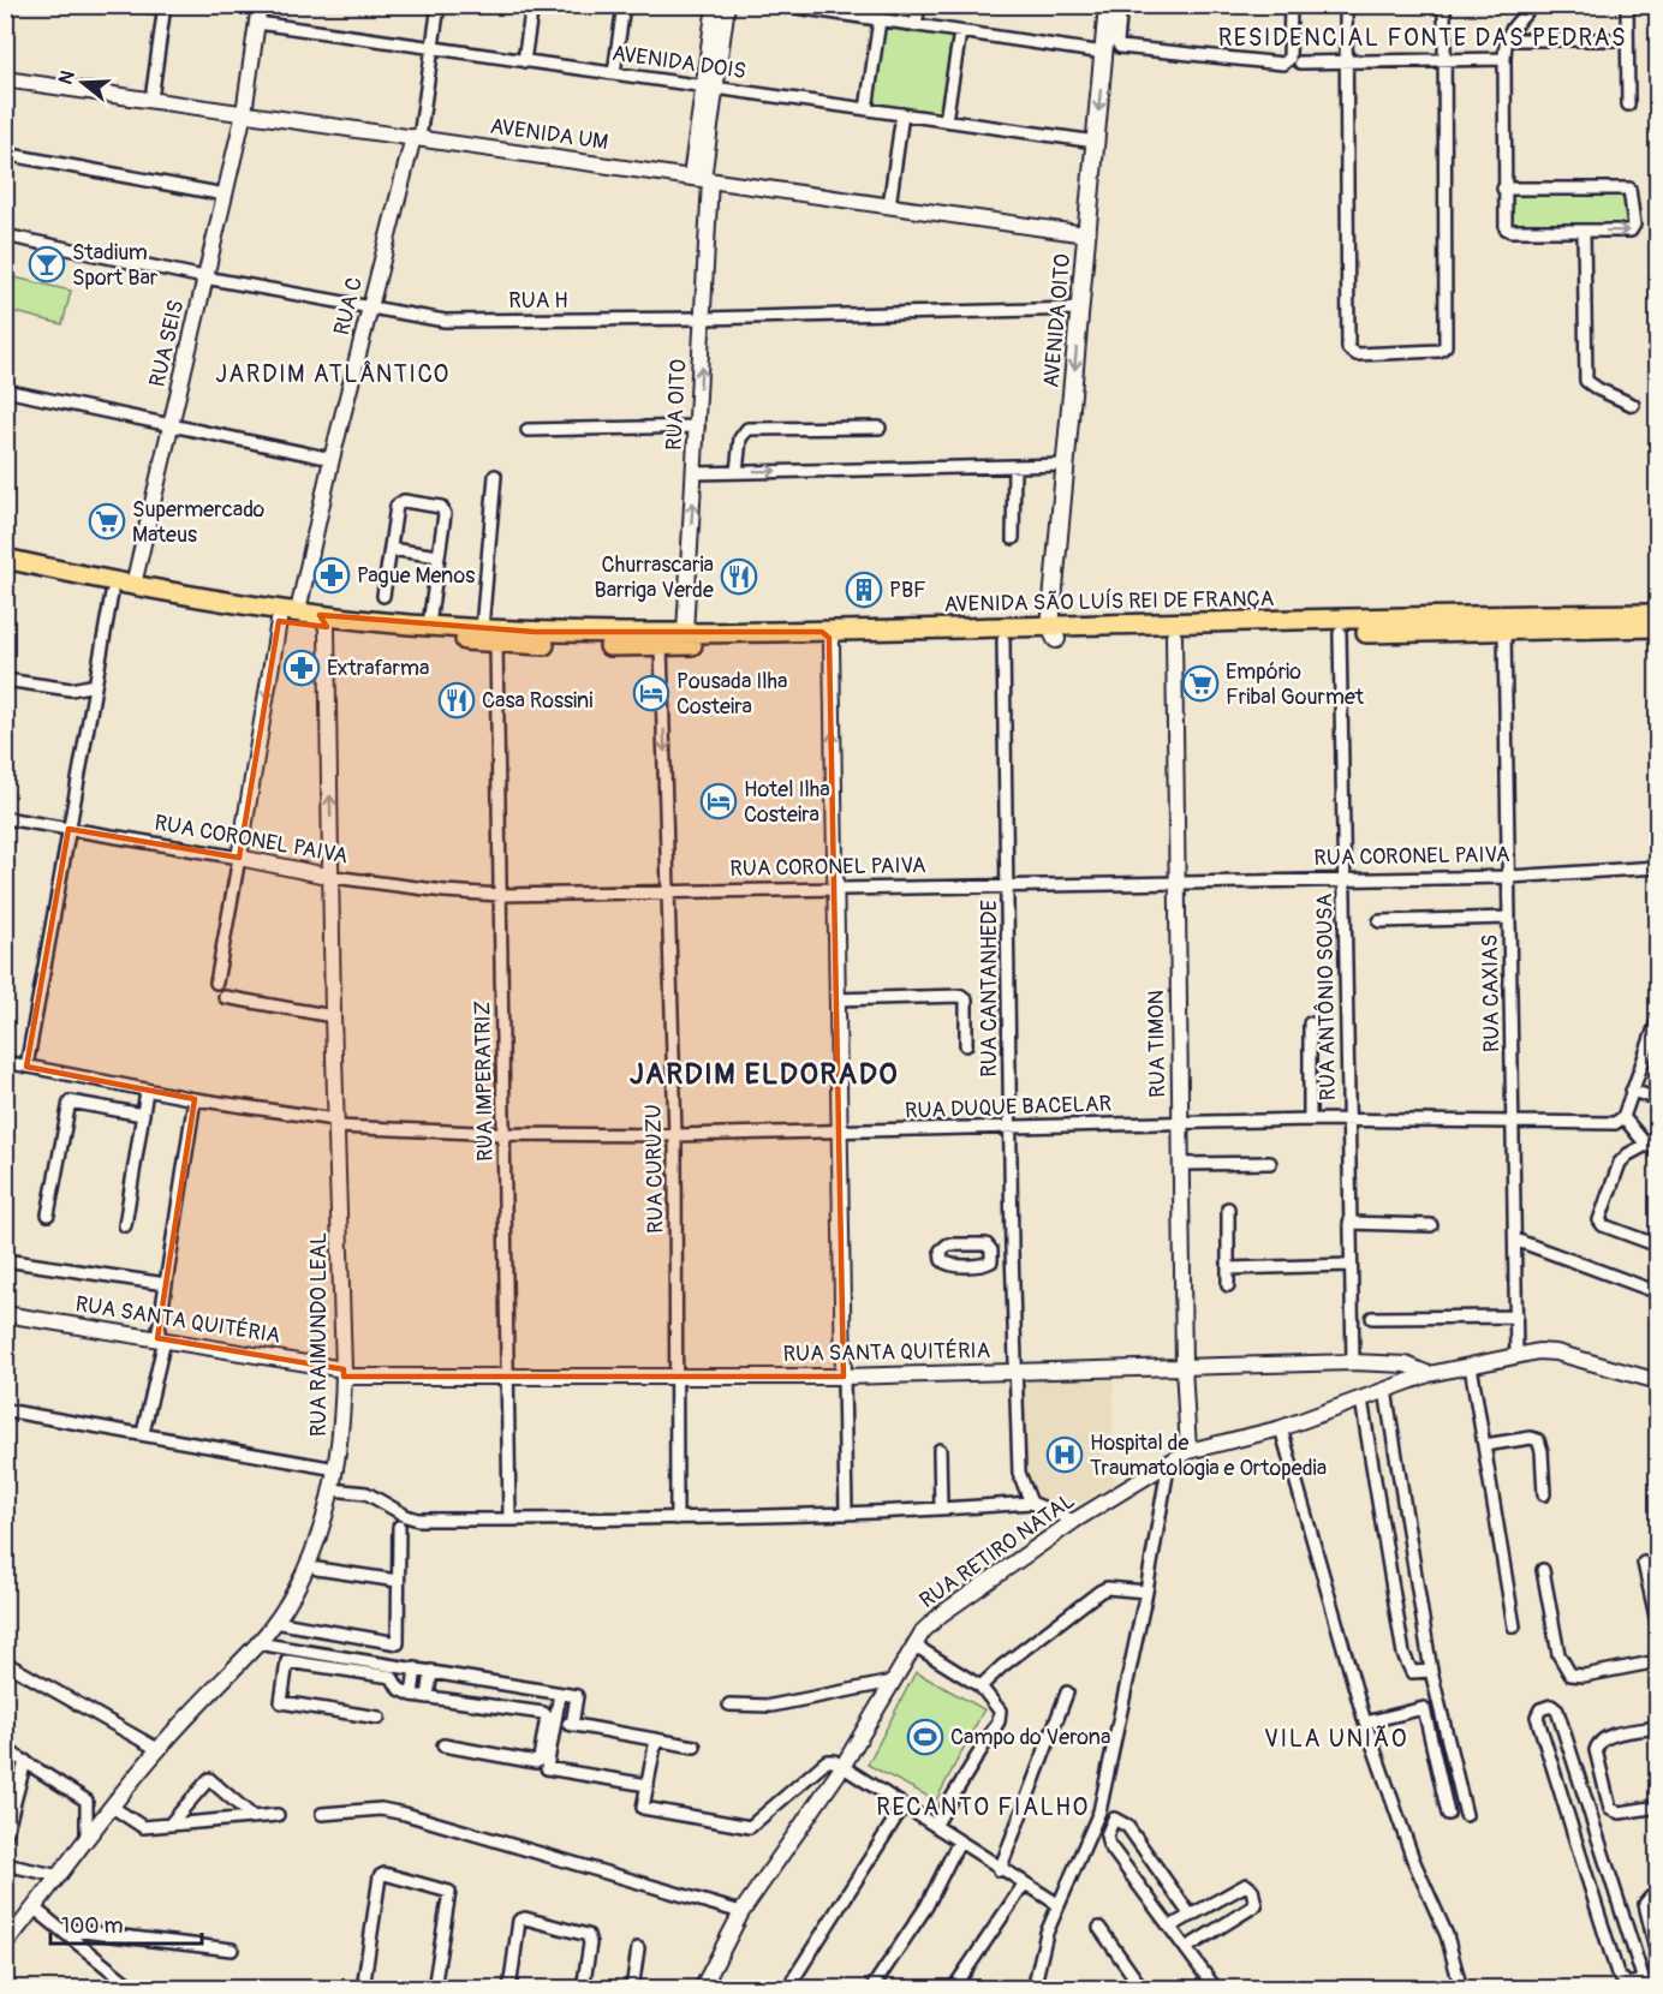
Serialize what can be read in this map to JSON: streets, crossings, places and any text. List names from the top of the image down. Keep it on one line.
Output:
{"streets":{"main road":["AVENIDA OITO","AVENIDA SÃO LUÍS REI DE FRANÇA"],"street":["AVENIDA DOIS","AVENIDA UM","RUA H","RUA C","RUA SEIS","RUA OITO","RUA CORONEL PAIVA","RUA CANTANHEDE","RUA CAXIAS","RUA ANTÔNIO SOUSA","RUA TIMON","RUA IMPERATRIZ","RUA DUQUE BACELAR","RUA CURUZU","RUA SANTA QUITÉRIA","RUA RAIMUNDO LEAL","RUA RETIRO NATAL"]},"crossings":[["AVENIDA DOIS","AVENIDA OITO"],["AVENIDA DOIS","RUA SEIS"],["AVENIDA DOIS","RUA OITO"],["AVENIDA UM","RUA C"],["AVENIDA UM","AVENIDA OITO"],["AVENIDA UM","RUA SEIS"],["AVENIDA UM","RUA OITO"],["RUA H","RUA C"],["RUA H","AVENIDA OITO"],["RUA H","RUA SEIS"],["RUA H","RUA OITO"],["RUA C","AVENIDA SÃO LUÍS REI DE FRANÇA"],["AVENIDA OITO","AVENIDA SÃO LUÍS REI DE FRANÇA"],["RUA SEIS","AVENIDA SÃO LUÍS REI DE FRANÇA"],["RUA OITO","AVENIDA SÃO LUÍS REI DE FRANÇA"],["AVENIDA SÃO LUÍS REI DE FRANÇA","RUA CANTANHEDE"],["AVENIDA SÃO LUÍS REI DE FRANÇA","RUA CAXIAS"],["AVENIDA SÃO LUÍS REI DE FRANÇA","RUA ANTÔNIO SOUSA"],["AVENIDA SÃO LUÍS REI DE FRANÇA","RUA TIMON"],["AVENIDA SÃO LUÍS REI DE FRANÇA","RUA IMPERATRIZ"],["AVENIDA SÃO LUÍS REI DE FRANÇA","RUA CURUZU"],["AVENIDA SÃO LUÍS REI DE FRANÇA","RUA RAIMUNDO LEAL"],["RUA CORONEL PAIVA","RUA CANTANHEDE"],["RUA CORONEL PAIVA","RUA CAXIAS"],["RUA CORONEL PAIVA","RUA ANTÔNIO SOUSA"],["RUA CORONEL PAIVA","RUA TIMON"],["RUA CORONEL PAIVA","RUA IMPERATRIZ"],["RUA CORONEL PAIVA","RUA CURUZU"],["RUA CORONEL PAIVA","RUA RAIMUNDO LEAL"],["RUA CANTANHEDE","RUA DUQUE BACELAR"],["RUA CANTANHEDE","RUA SANTA QUITÉRIA"],["RUA CAXIAS","RUA DUQUE BACELAR"],["RUA CAXIAS","RUA RETIRO NATAL"],["RUA ANTÔNIO SOUSA","RUA DUQUE BACELAR"],["RUA ANTÔNIO SOUSA","RUA SANTA QUITÉRIA"],["RUA TIMON","RUA DUQUE BACELAR"],["RUA TIMON","RUA SANTA QUITÉRIA"],["RUA TIMON","RUA RETIRO NATAL"],["RUA IMPERATRIZ","RUA DUQUE BACELAR"],["RUA IMPERATRIZ","RUA SANTA QUITÉRIA"],["RUA DUQUE BACELAR","RUA CURUZU"],["RUA DUQUE BACELAR","RUA RAIMUNDO LEAL"],["RUA CURUZU","RUA SANTA QUITÉRIA"],["RUA SANTA QUITÉRIA","RUA RAIMUNDO LEAL"],["RUA SANTA QUITÉRIA","RUA RETIRO NATAL"]],"one_way":["AVENIDA OITO","RUA OITO"],"districts":["RESIDENCIAL FONTE DAS PEDRAS","JARDIM ATLÂNTICO","JARDIM ELDORADO","VILA UNIÃO","RECANTO FIALHO"],"places":{"bar":["Stadium Sport Bar"],"supermarket":["Supermercado Mateus","Empório Fribal Gourmet"],"pharmacy":["Pague Menos","Extrafarma"],"restaurant":["Churrascaria Barriga Verde","Casa Rossini"],"building":["PBF"],"hotel":["Pousada Ilha Costeira","Hotel Ilha Costeira"],"hospital":["Hospital de Traumatologia e Ortopedia"],"sports":["Campo do Verona"]},"scale_bar":"100 m","north":"left"}
